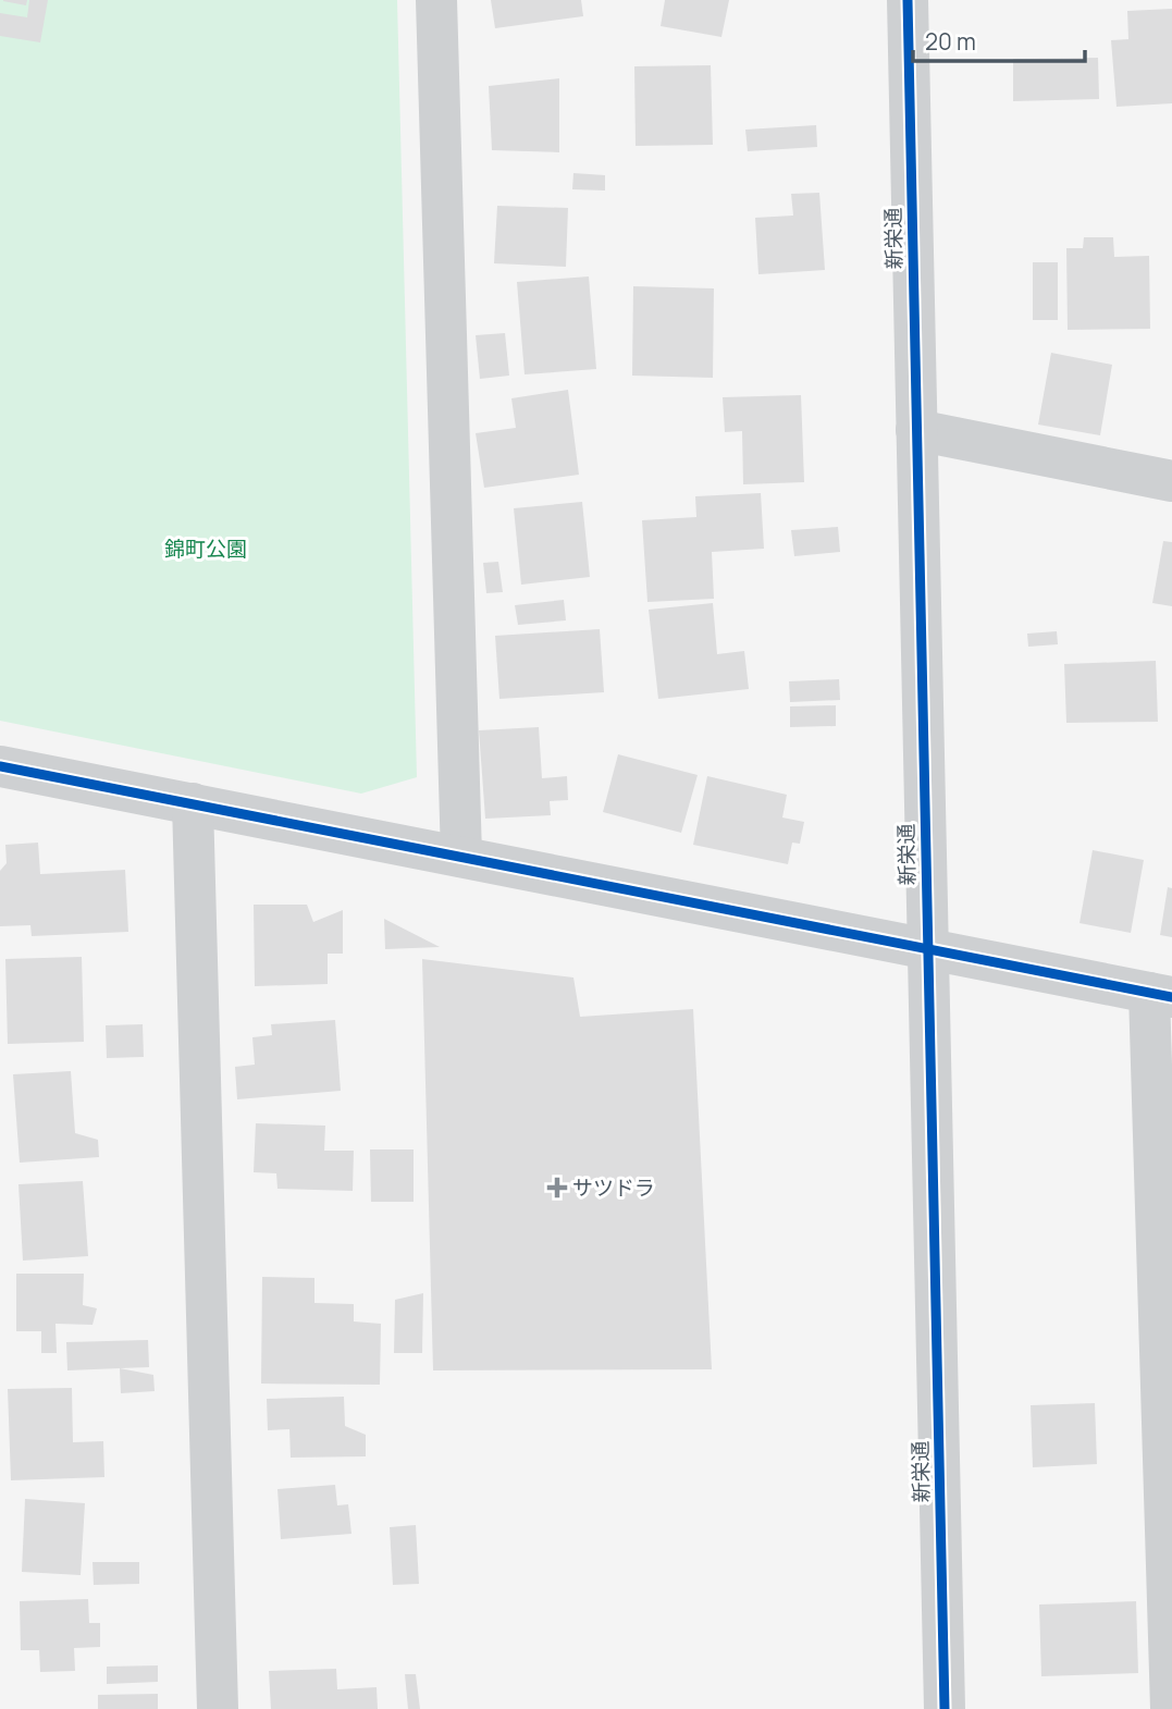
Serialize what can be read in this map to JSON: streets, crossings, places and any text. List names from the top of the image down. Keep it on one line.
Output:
{"streets":{"street":["新栄通"]},"parks":["錦町公園"],"places":{"health":["サツドラ"]},"scale_bar":"20 m"}
